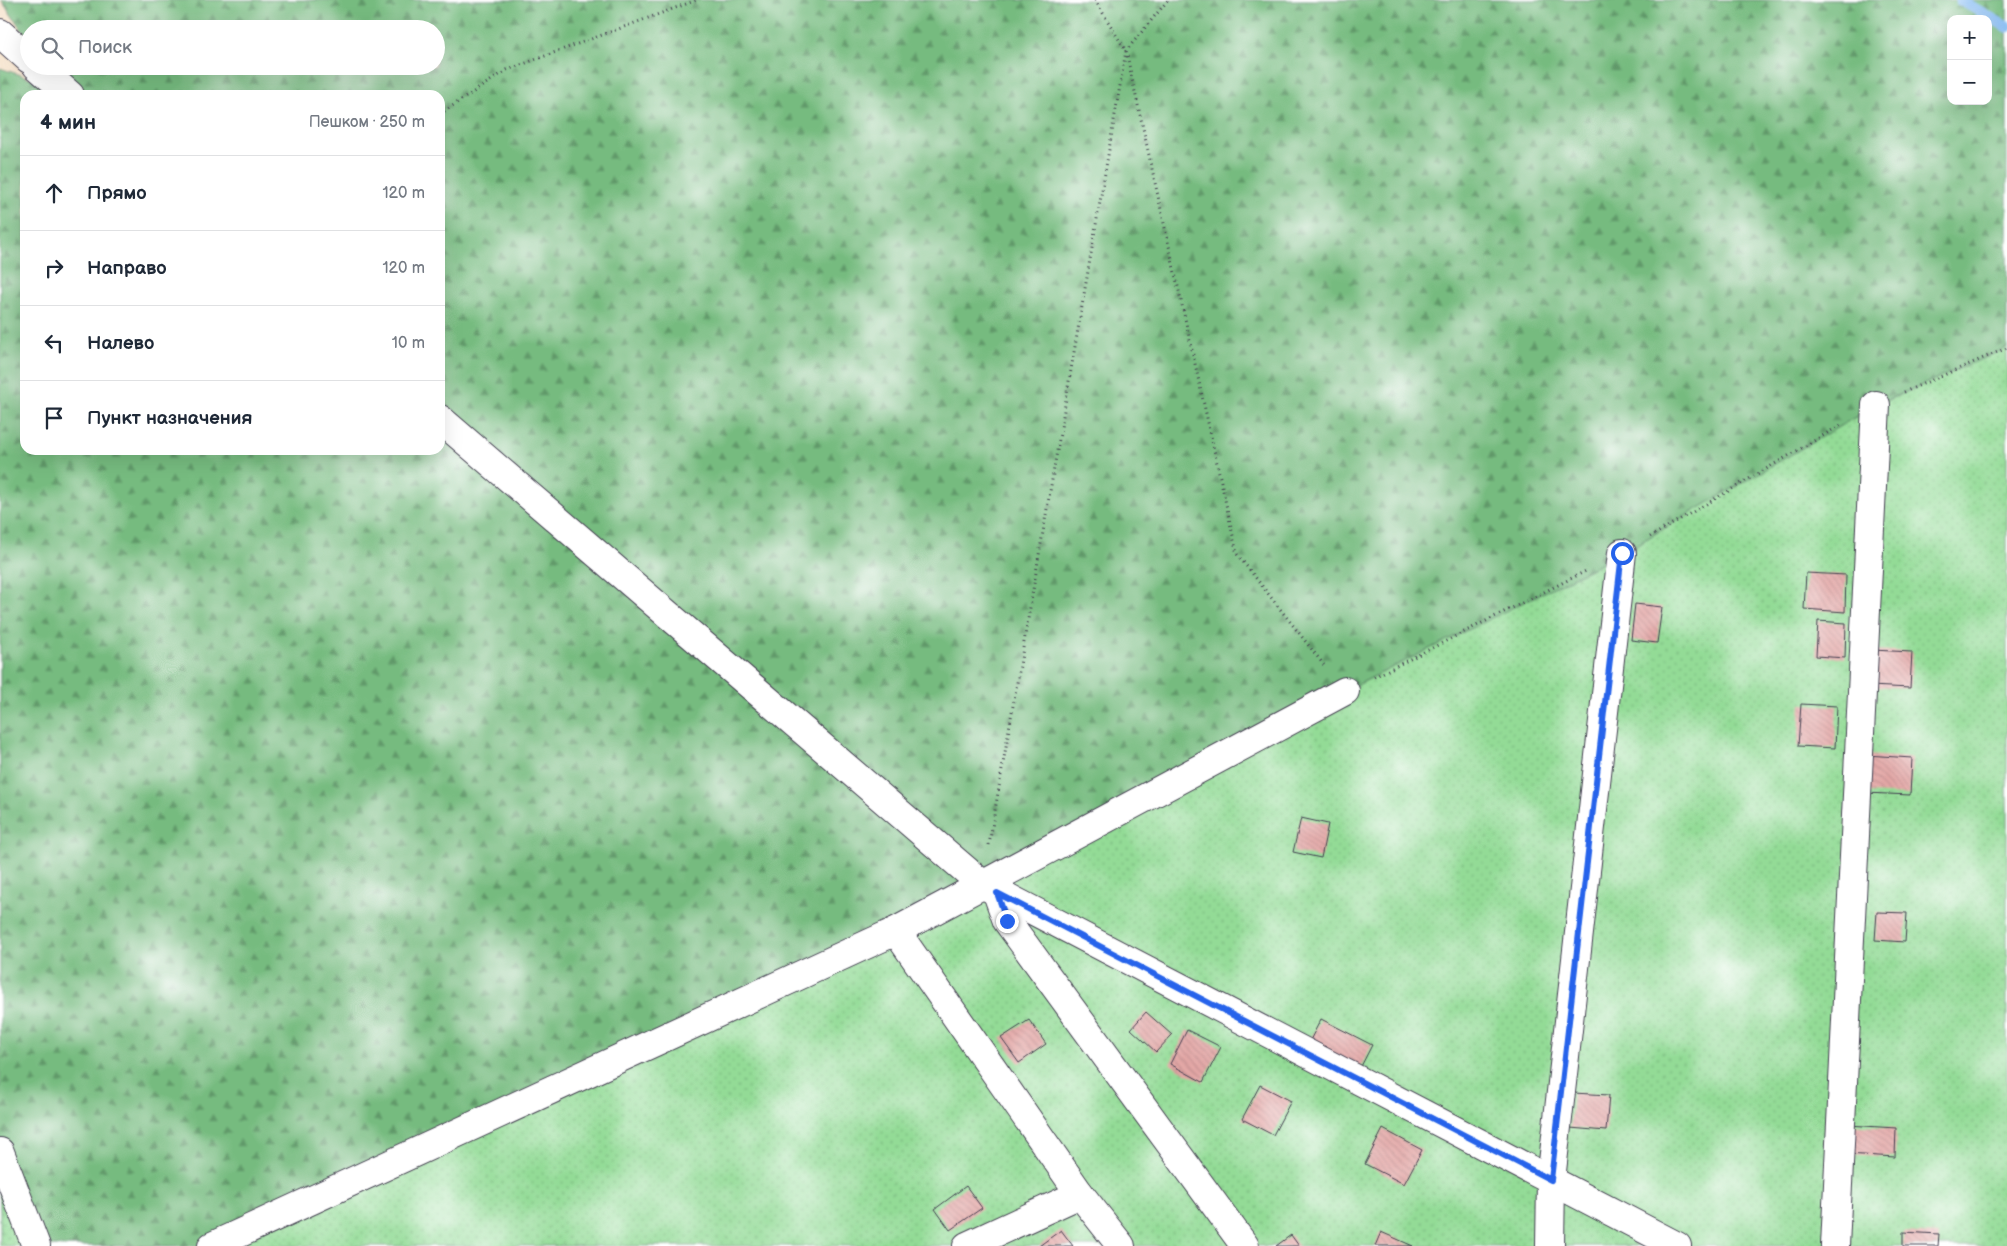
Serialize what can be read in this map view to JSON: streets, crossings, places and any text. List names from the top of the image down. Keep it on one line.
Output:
{"page":{"map_buttons":["+","−"],"search":"Поиск","heading":["4 мин","Пешком · 250 m"],"list":[["Прямо","120 m"],["Направо","120 m"],["Налево","10 m"],"Пункт назначения"]}}
